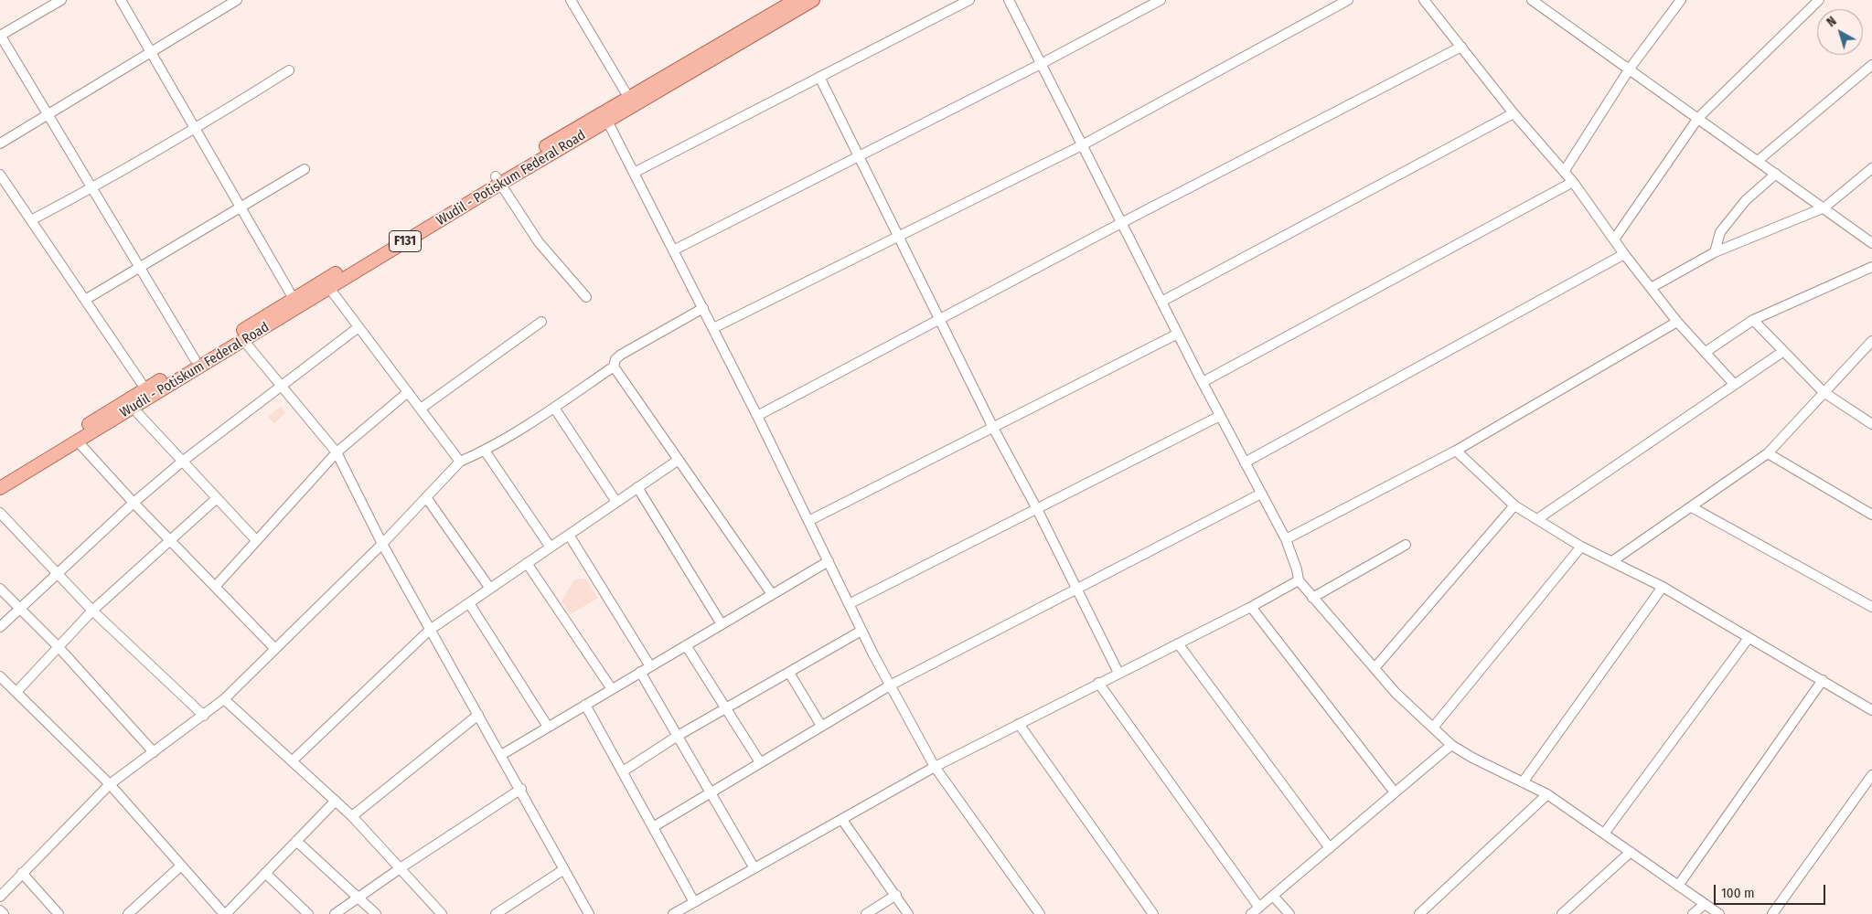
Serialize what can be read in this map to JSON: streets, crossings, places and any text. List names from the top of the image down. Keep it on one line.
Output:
{"streets":{"main road":["Wudil - Potiskum Federal Road","F131"]},"scale_bar":"100 m","north":"top left"}
